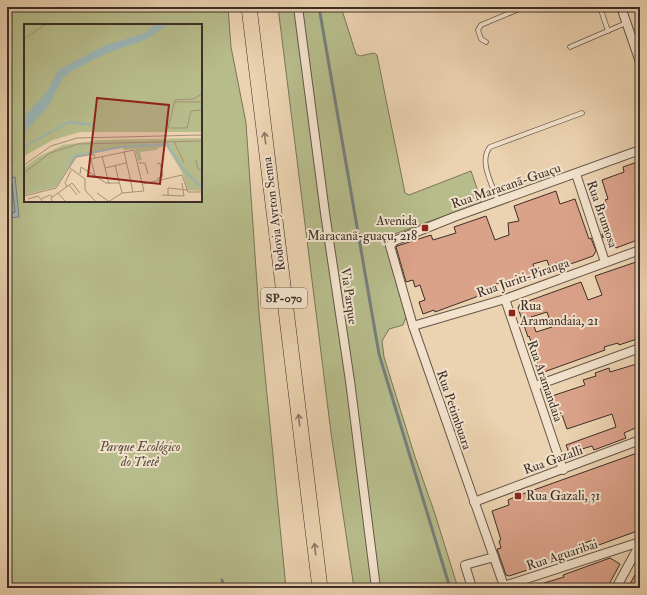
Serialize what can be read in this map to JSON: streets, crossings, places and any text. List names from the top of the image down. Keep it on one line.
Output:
{"streets":{"highway":["Rodovia Ayrton Senna","SP-070"],"street":["Rua Maracanã-Guaçu","Rua Brumosa","Rua Juriti-Piranga","Via Parque","Rua Aramandaia","Rua Petimbuara","Rua Gazalli","Rua Aguaribai"]},"crossings":[["Rua Maracanã-Guaçu","Rua Brumosa"],["Rua Maracanã-Guaçu","Rua Petimbuara"],["Rua Brumosa","Rua Juriti-Piranga"],["Rua Juriti-Piranga","Rua Aramandaia"],["Rua Juriti-Piranga","Rua Petimbuara"],["Rua Aramandaia","Rua Gazalli"],["Rua Petimbuara","Rua Gazalli"],["Rua Petimbuara","Rua Aguaribai"]],"one_way":["Rodovia Ayrton Senna"],"parks":["Parque Ecológico do Tietê"],"places":{"transit":["Avenida Maracanã-guaçu, 218","Rua Aramandaia, 21","Rua Gazali, 31"]}}
